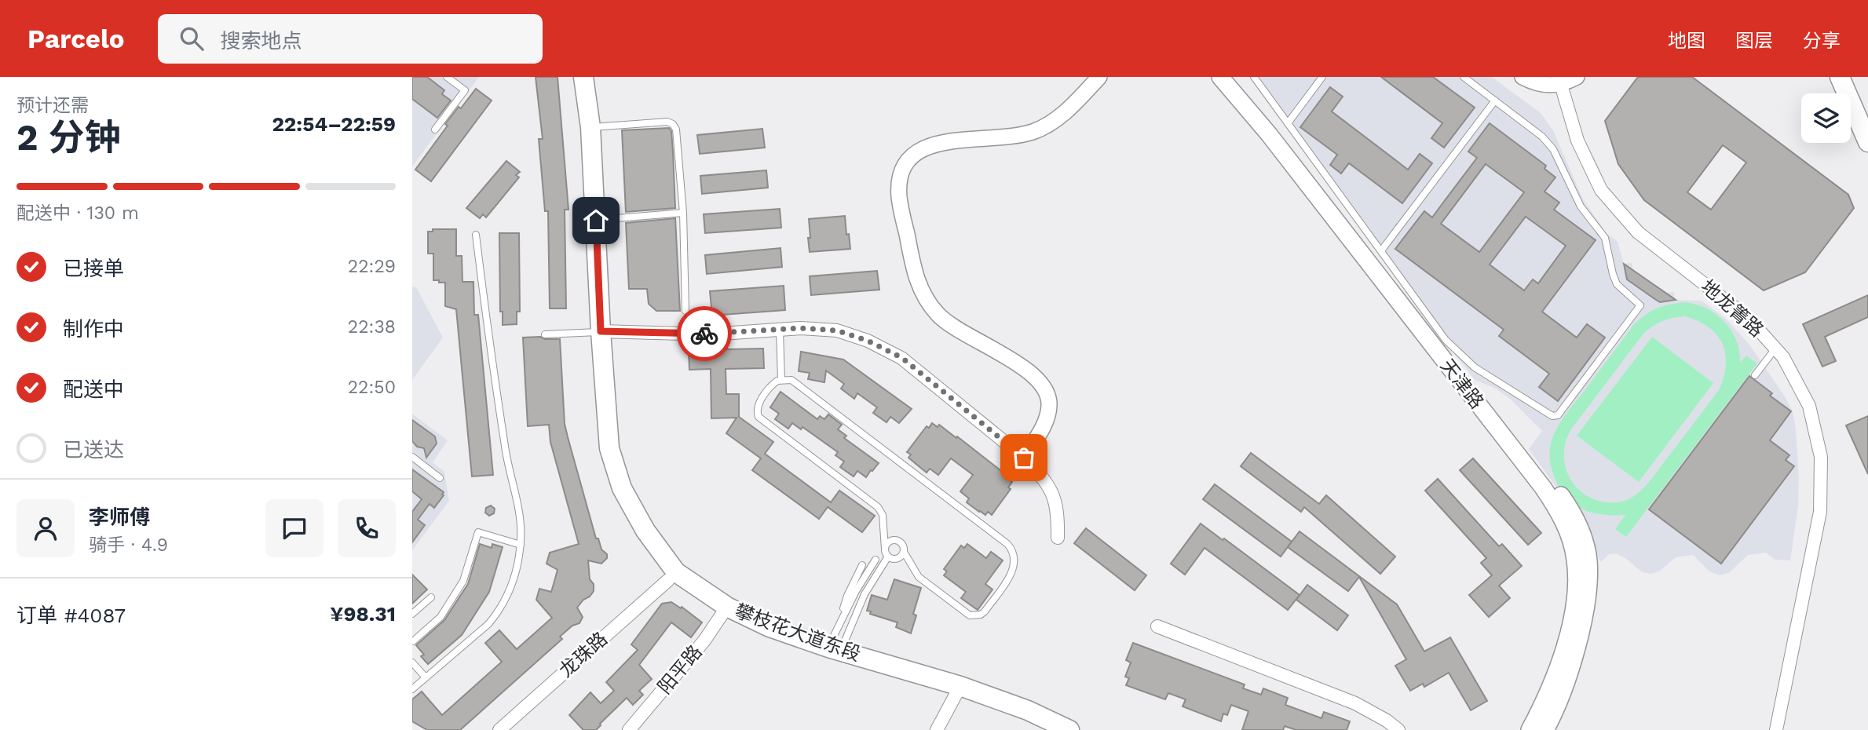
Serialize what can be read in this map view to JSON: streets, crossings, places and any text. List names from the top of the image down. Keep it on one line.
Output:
{"streets":{"main road":["天津路","攀枝花大道东段"],"street":["地龙箐路","龙珠路","阳平路"]},"crossings":[["攀枝花大道东段","龙珠路"],["攀枝花大道东段","阳平路"]],"page":{"header":"Parcelo","search":"搜索地点","nav":["地图","图层","分享"],"heading":["2 分钟","预计还需","22:54–22:59"],"panel":["李师傅","骑手 · 4.9","订单 #4087","¥98.31"],"bar":"配送中 · 130 m","list":[["已接单","22:29"],["制作中","22:38"],["配送中","22:50"],"已送达"]}}
